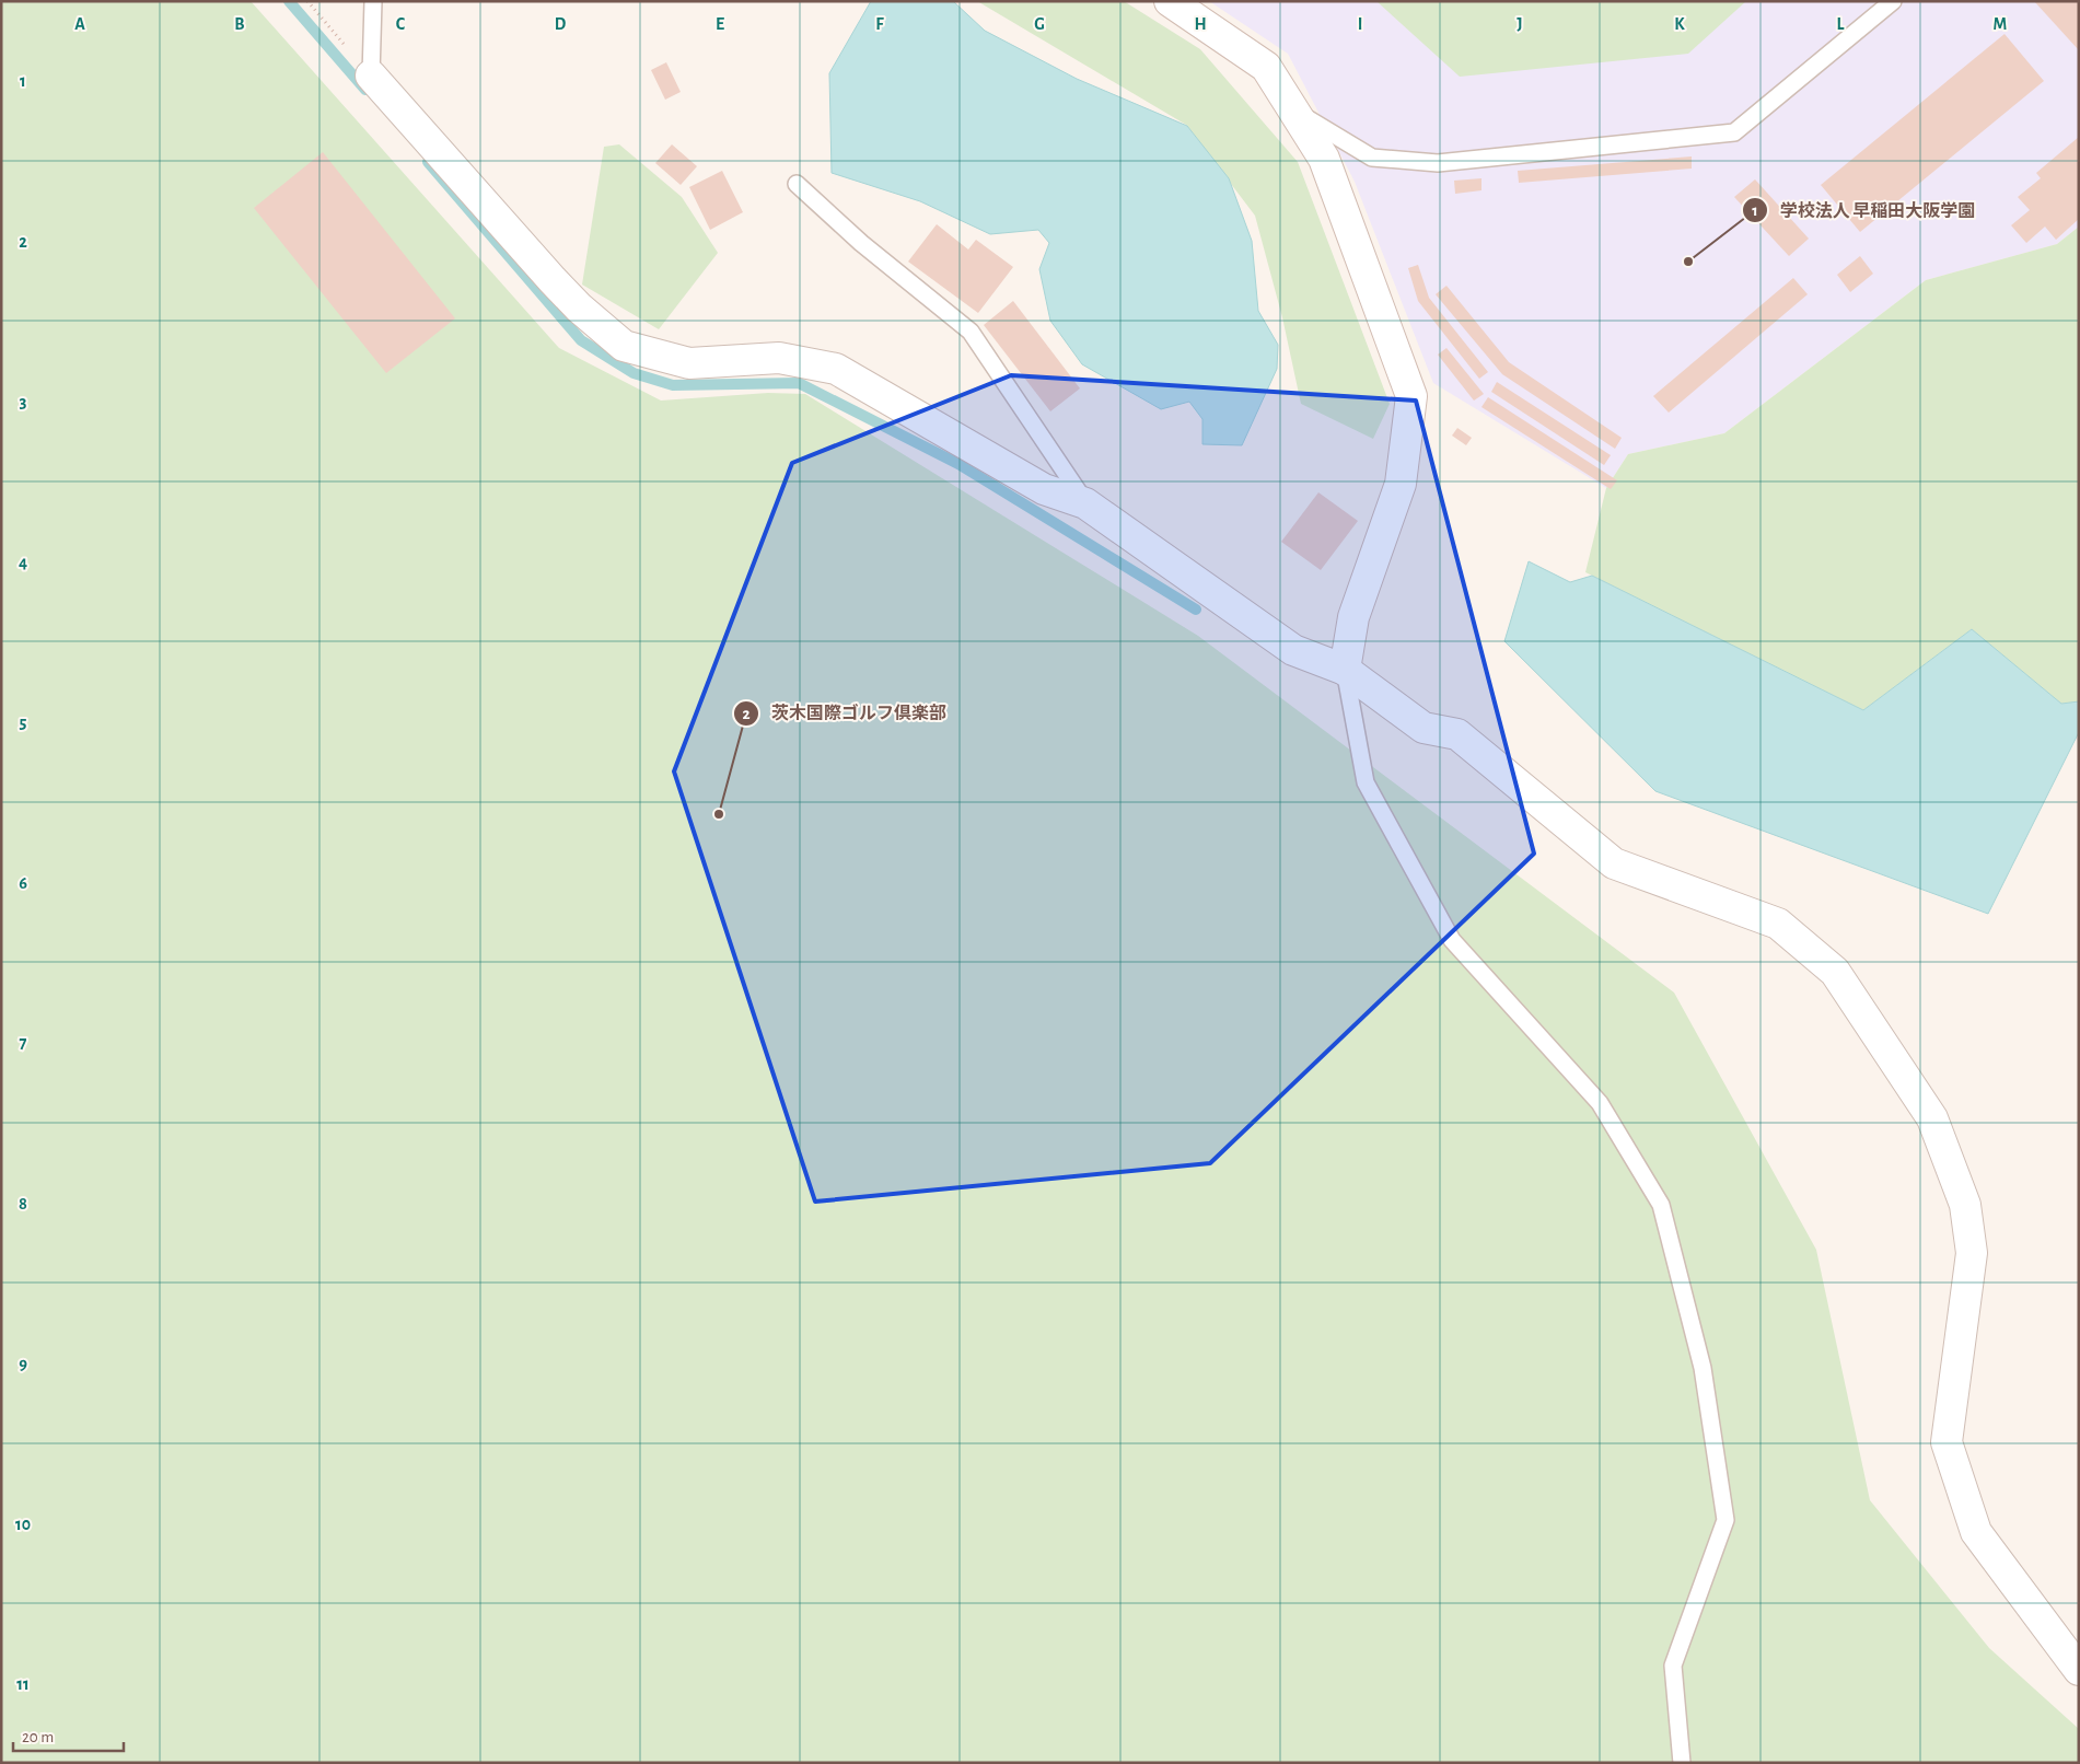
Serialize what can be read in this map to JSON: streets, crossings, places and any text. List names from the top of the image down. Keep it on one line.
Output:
{"places":["学校法人 早稲田大阪学園","茨木国際ゴルフ倶楽部"],"scale_bar":"20 m","grid":{"columns":["A","B","C","D","E","F","G","H","I","J","K","L","M"],"rows":["1","2","3","4","5","6","7","8","9","10","11"]}}
